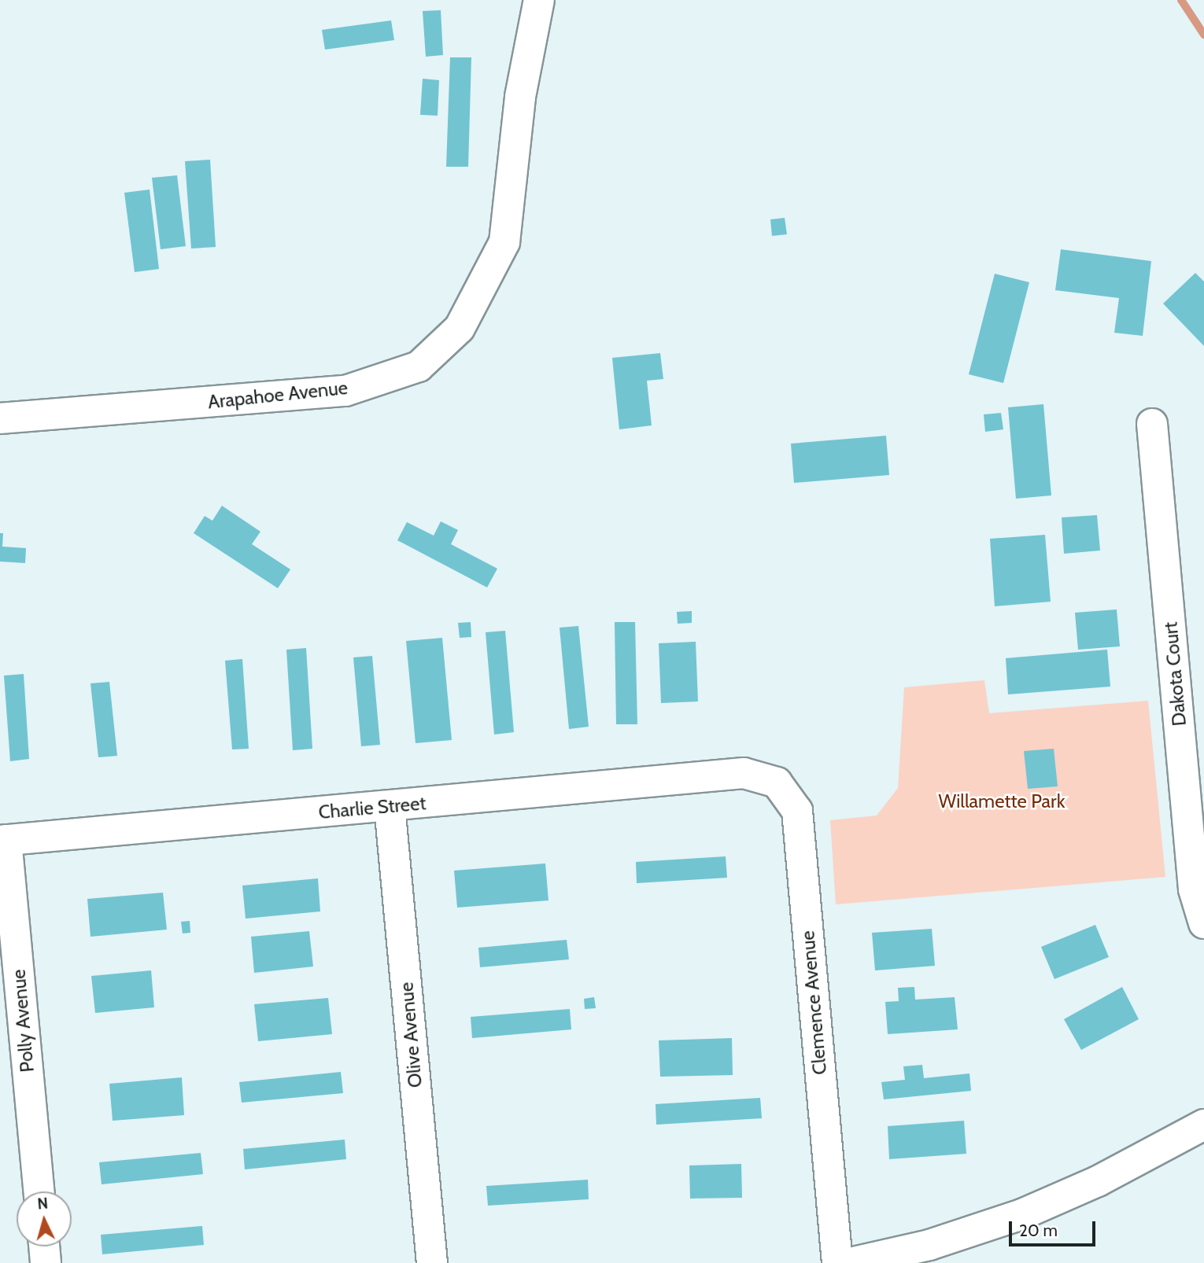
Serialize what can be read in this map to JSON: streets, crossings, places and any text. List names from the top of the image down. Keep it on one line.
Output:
{"streets":{"street":["Arapahoe Avenue","Dakota Court","Charlie Street","Clemence Avenue","Polly Avenue","Olive Avenue"]},"crossings":[["Charlie Street","Clemence Avenue"],["Charlie Street","Polly Avenue"],["Charlie Street","Olive Avenue"]],"parks":["Willamette Park"],"scale_bar":"20 m","north":"top"}
